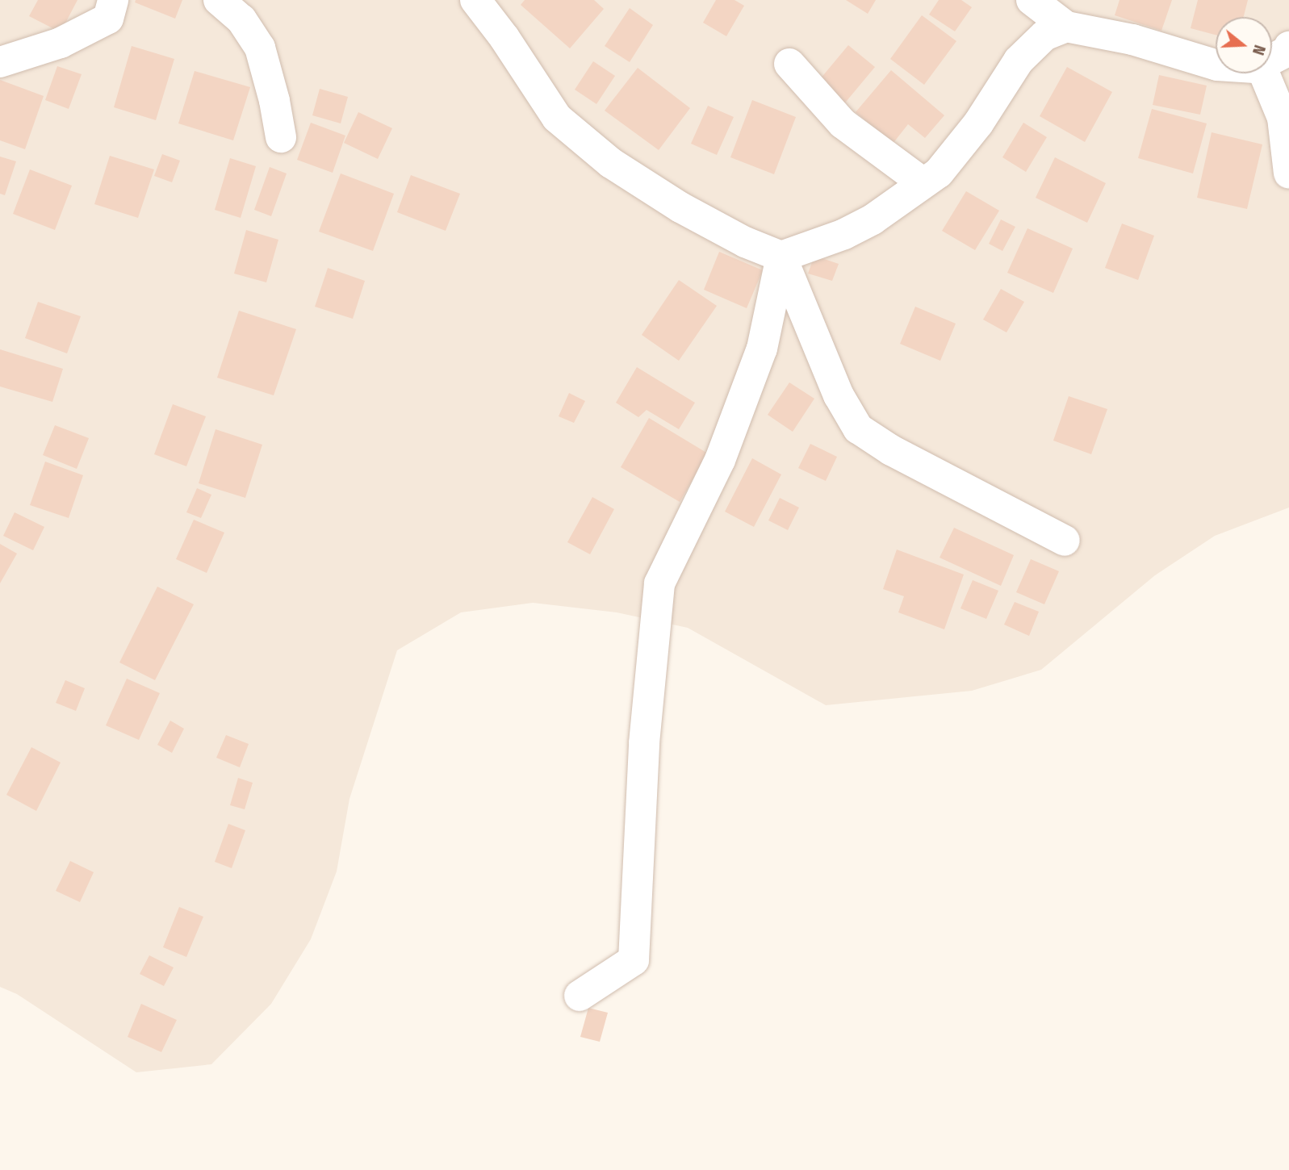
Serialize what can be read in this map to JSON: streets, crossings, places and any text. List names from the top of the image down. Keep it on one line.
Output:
{"north":"right"}
